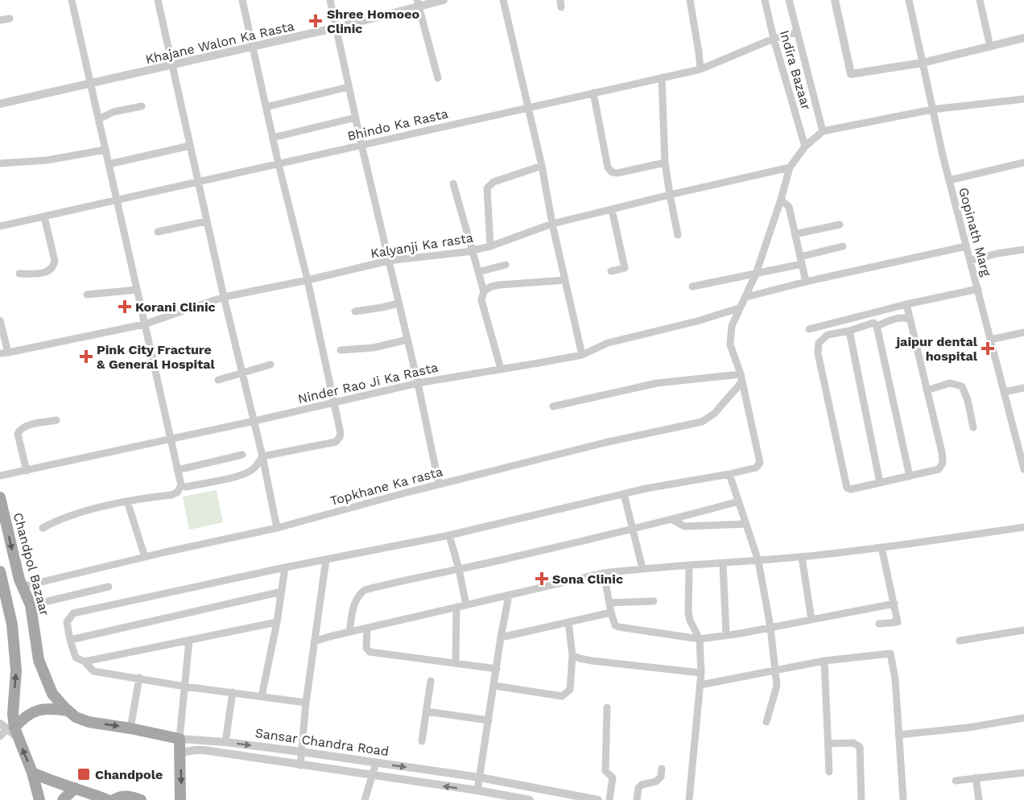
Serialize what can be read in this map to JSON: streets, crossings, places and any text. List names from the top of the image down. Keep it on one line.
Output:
{"streets":{"main road":["Chandpol Bazaar","Sansar Chandra Road"],"street":["Khajane Walon Ka Rasta","Indira Bazaar","Bhindo Ka Rasta","Gopinath Marg","Kalyanji Ka rasta","Ninder Rao Ji Ka Rasta","Topkhane Ka rasta"]},"crossings":[["Indira Bazaar","Bhindo Ka Rasta"],["Topkhane Ka rasta","Chandpol Bazaar"],["Chandpol Bazaar","Sansar Chandra Road"]],"one_way":["Chandpol Bazaar"],"places":{"health":["Shree Homoeo Clinic","Korani Clinic","jaipur dental hospital","Pink City Fracture & General Hospital","Sona Clinic"],"transit":["Chandpole"]}}
